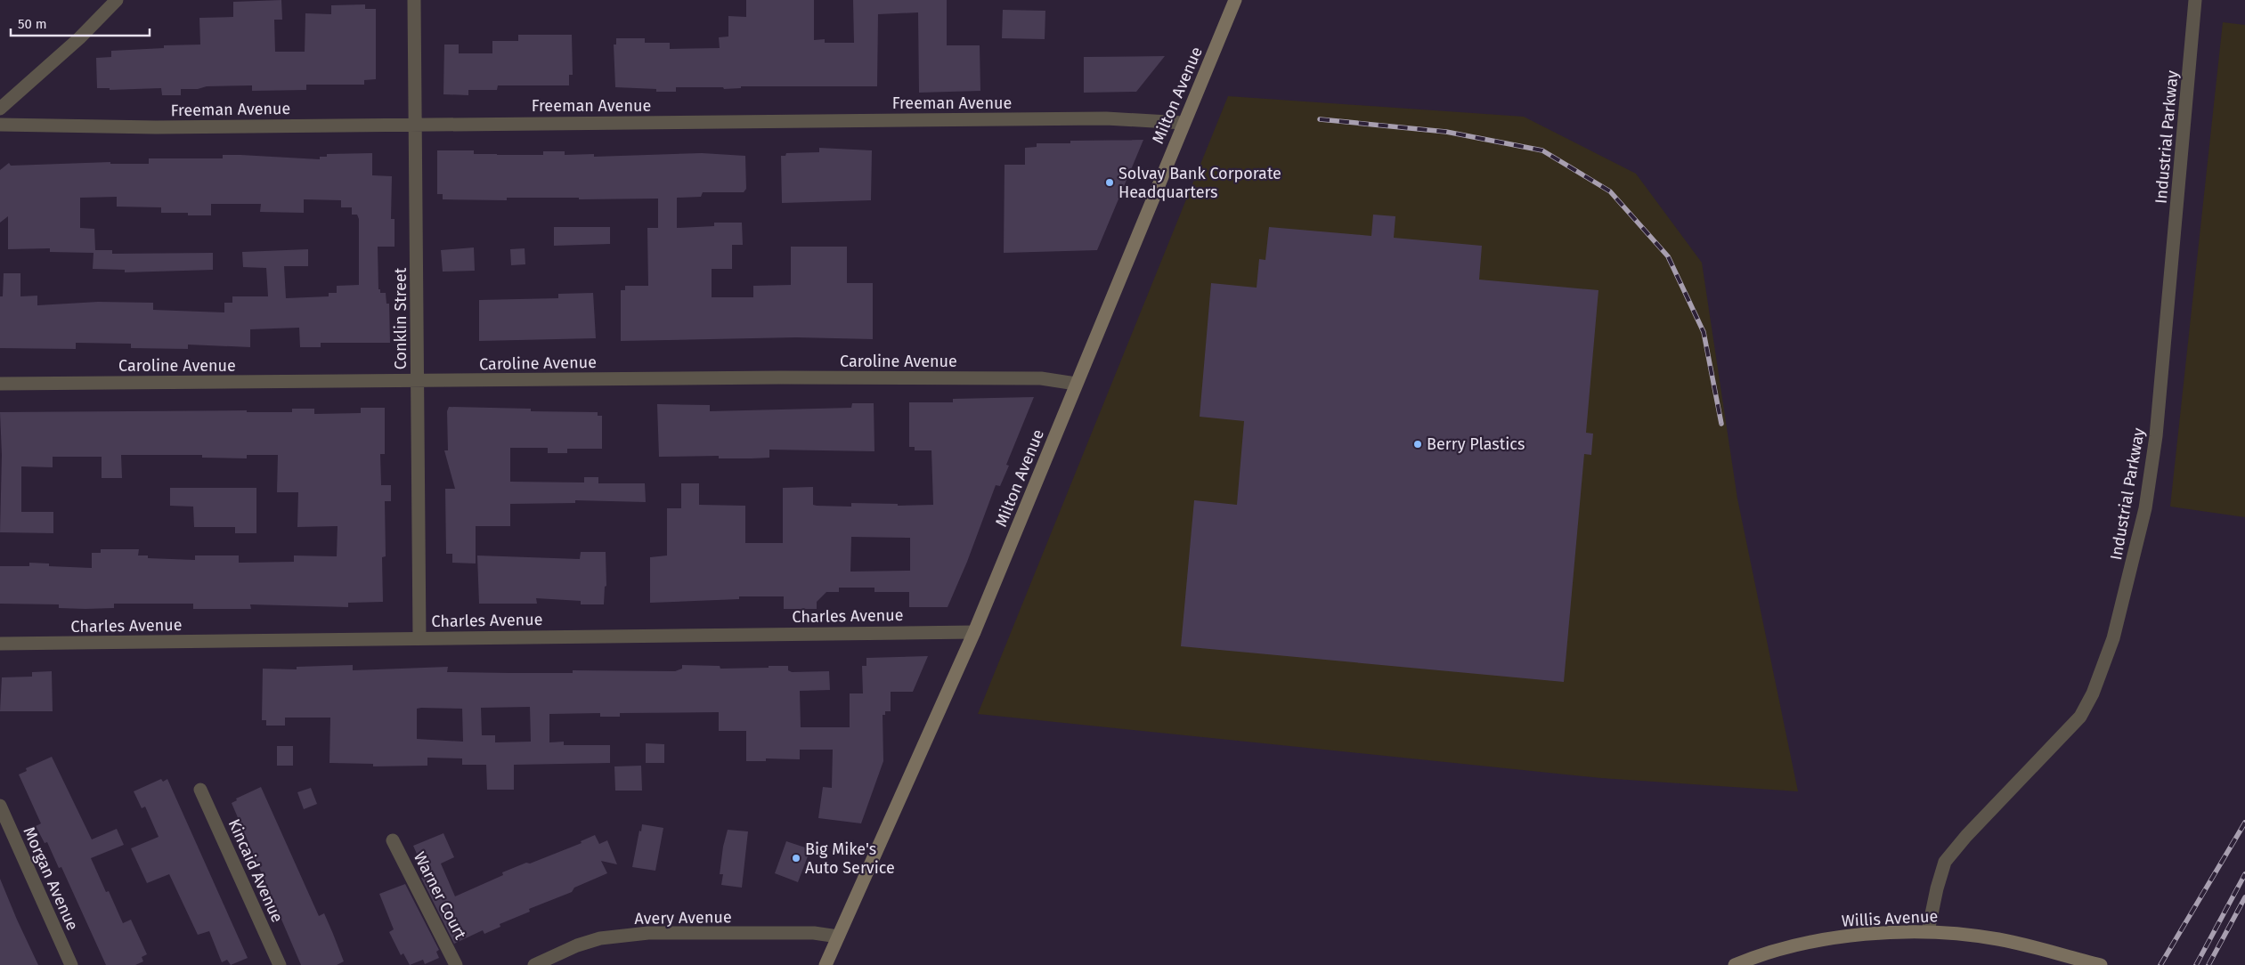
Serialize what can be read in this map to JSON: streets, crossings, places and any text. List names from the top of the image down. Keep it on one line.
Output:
{"streets":{"main road":["Milton Avenue","Willis Avenue"],"street":["Freeman Avenue","Industrial Parkway","Conklin Street","Caroline Avenue","Charles Avenue","Kincaid Avenue","Morgan Avenue","Warner Court","Avery Avenue"]},"crossings":[["Milton Avenue","Freeman Avenue"],["Milton Avenue","Caroline Avenue"],["Milton Avenue","Charles Avenue"],["Milton Avenue","Avery Avenue"],["Freeman Avenue","Conklin Street"],["Industrial Parkway","Willis Avenue"],["Conklin Street","Caroline Avenue"],["Conklin Street","Charles Avenue"]],"places":["Solvay Bank Corporate Headquarters","Berry Plastics","Big Mike's Auto Service"],"scale_bar":"50 m"}
